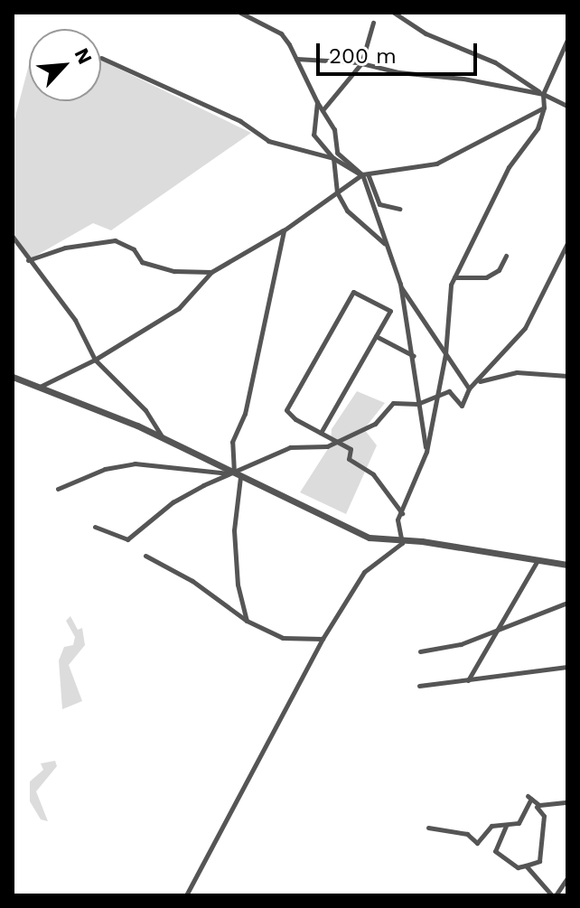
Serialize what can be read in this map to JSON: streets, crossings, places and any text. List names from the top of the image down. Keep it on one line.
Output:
{"scale_bar":"200 m","north":"top right"}
